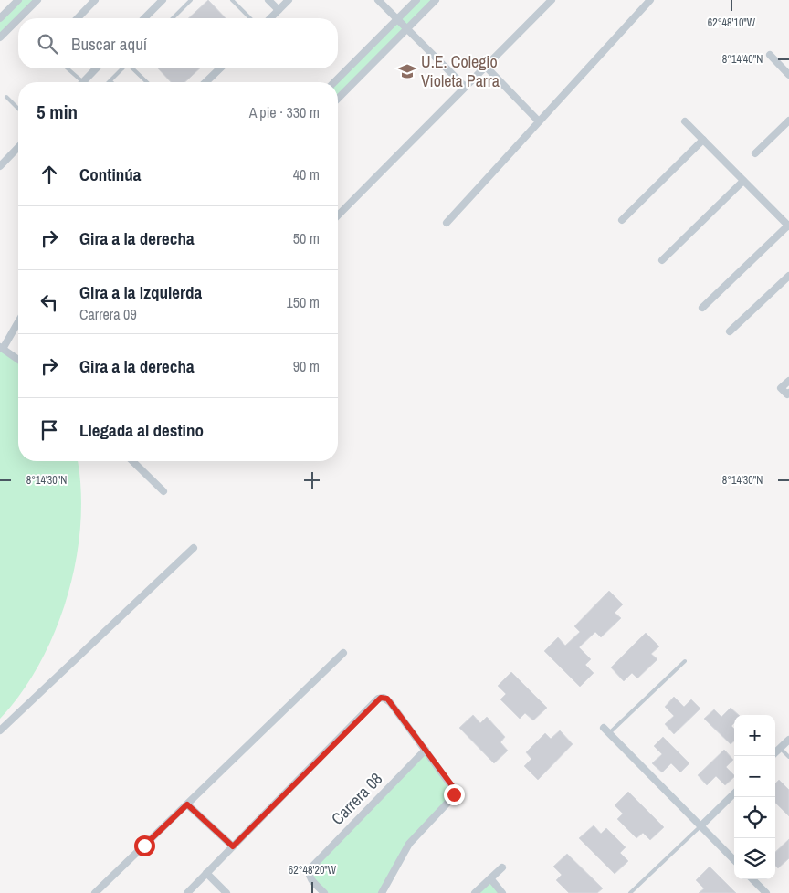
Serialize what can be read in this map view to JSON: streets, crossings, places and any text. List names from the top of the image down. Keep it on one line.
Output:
{"streets":{"street":["Carrera 08"]},"places":{"school or university":["U.E. Colegio Violeta Parra"]},"page":{"search":"Buscar aquí","heading":["5 min","A pie · 330 m"],"list":[["Continúa","40 m"],["Gira a la derecha","50 m"],["Gira a la izquierda","Carrera 09","150 m"],["Gira a la derecha","90 m"],"Llegada al destino"],"map_buttons":["+","−"]},"coordinates":["62°48'10\"W","8°14'40\"N","8°14'30\"N","62°48'20\"W"]}
